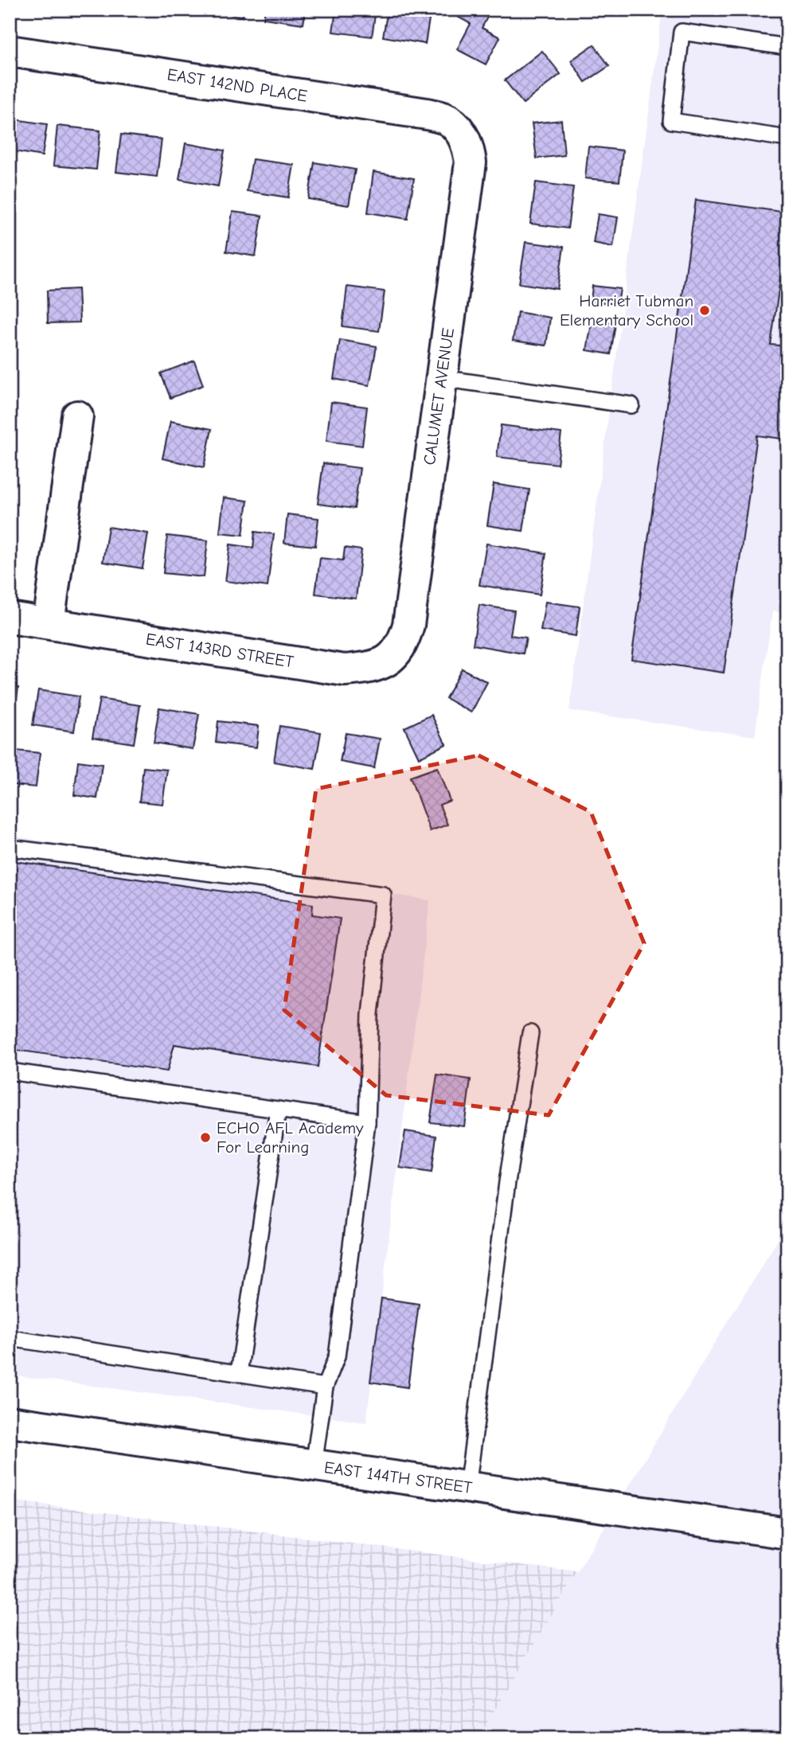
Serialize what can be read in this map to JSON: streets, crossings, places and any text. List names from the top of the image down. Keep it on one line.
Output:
{"streets":{"street":["EAST 142ND PLACE","CALUMET AVENUE","EAST 143RD STREET","EAST 144TH STREET"]},"crossings":[["EAST 142ND PLACE","CALUMET AVENUE"],["CALUMET AVENUE","EAST 143RD STREET"]],"places":["Harriet Tubman Elementary School","ECHO AFL Academy For Learning"]}
